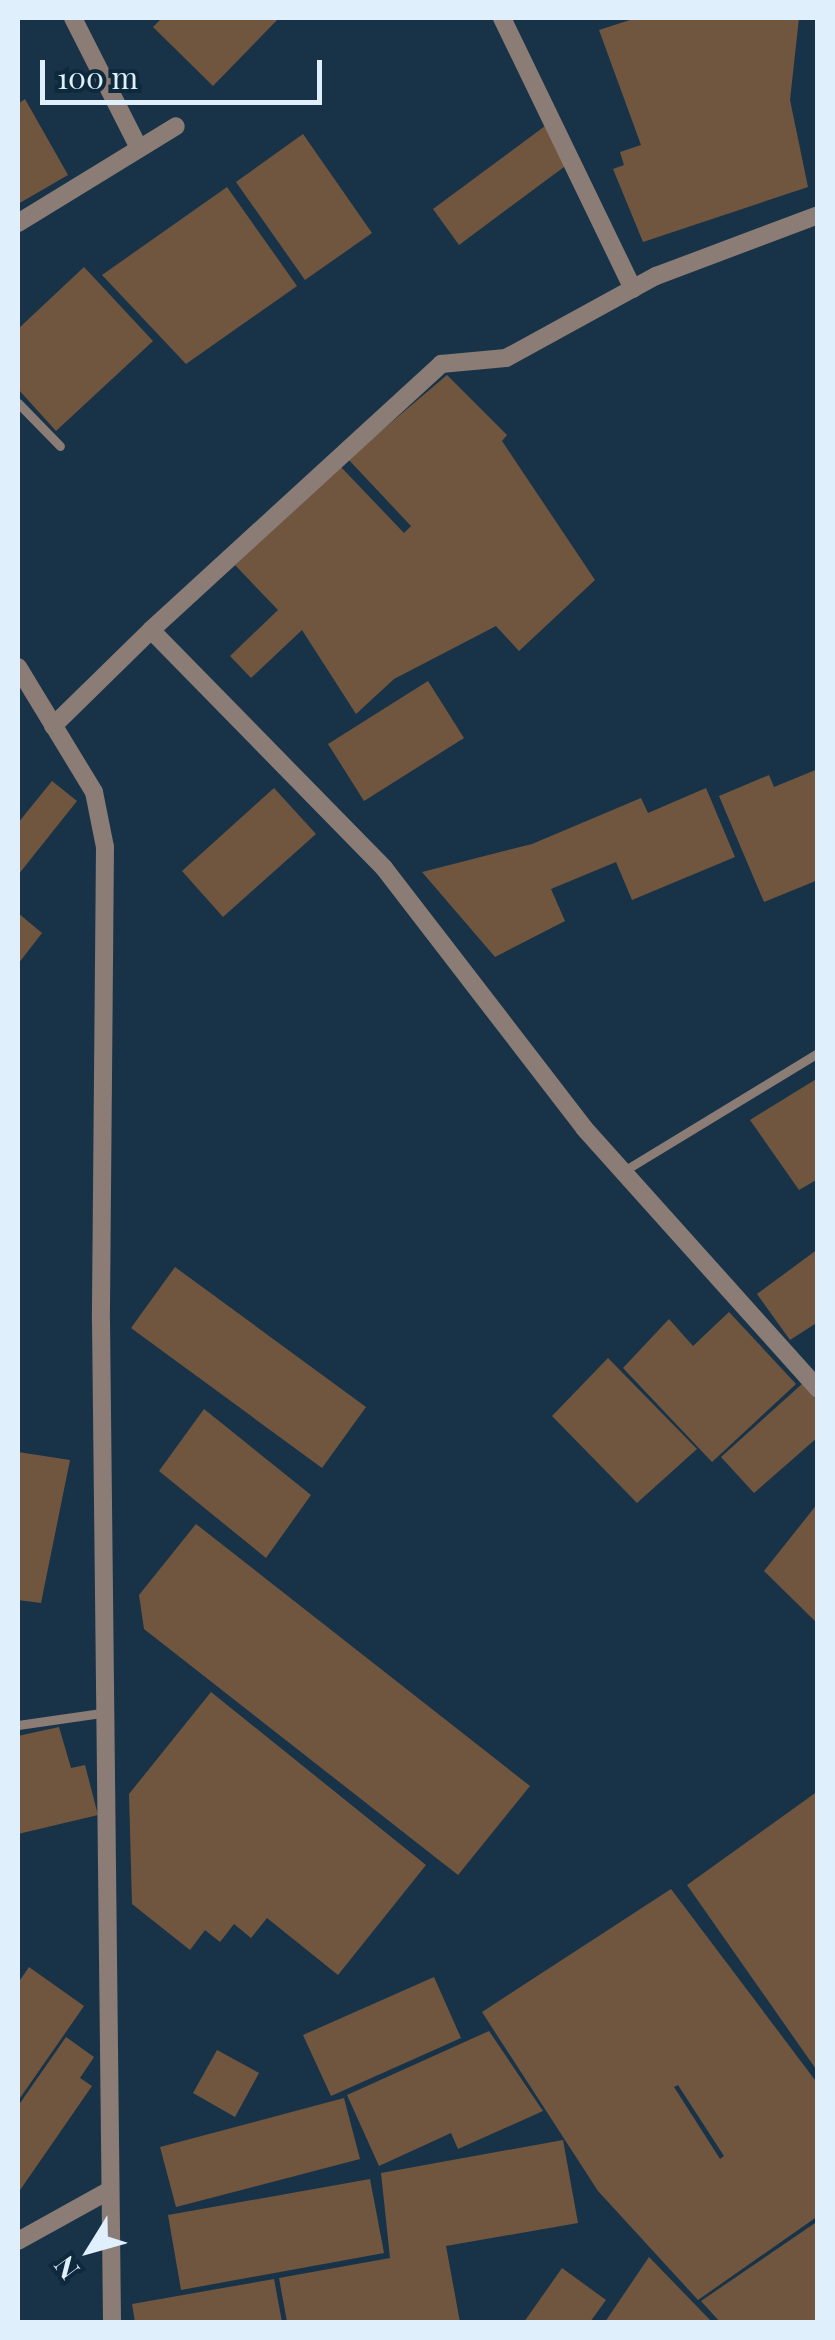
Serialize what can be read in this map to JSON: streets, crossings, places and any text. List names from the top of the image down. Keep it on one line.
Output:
{"scale_bar":"100 m","north":"bottom left"}
